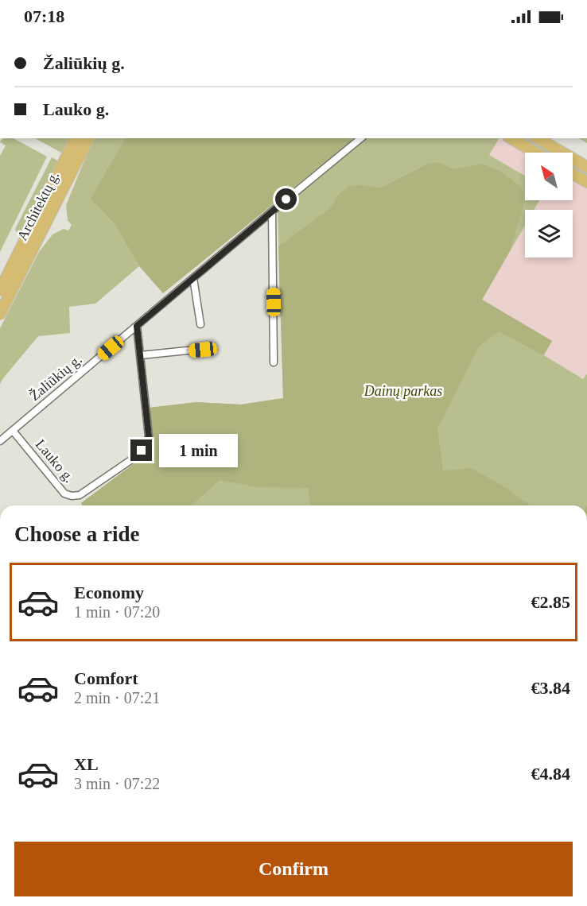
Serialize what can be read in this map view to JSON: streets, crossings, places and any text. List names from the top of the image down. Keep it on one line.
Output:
{"streets":{"main road":["Architektų g."],"street":["Žaliūkių g.","Lauko g."]},"crossings":[["Žaliūkių g.","Lauko g."]],"parks":["Dainų parkas"],"north":"top left","page":{"status":"07:18","banner":["Žaliūkių g.","Lauko g."],"bubble":"1 min","heading":"Choose a ride","list":[{"name":"Economy","note":"1 min · 07:20","value":"€2.85"},{"name":"Comfort","note":"2 min · 07:21","value":"€3.84"},{"name":"XL","note":"3 min · 07:22","value":"€4.84"}],"buttons":"Confirm"}}
